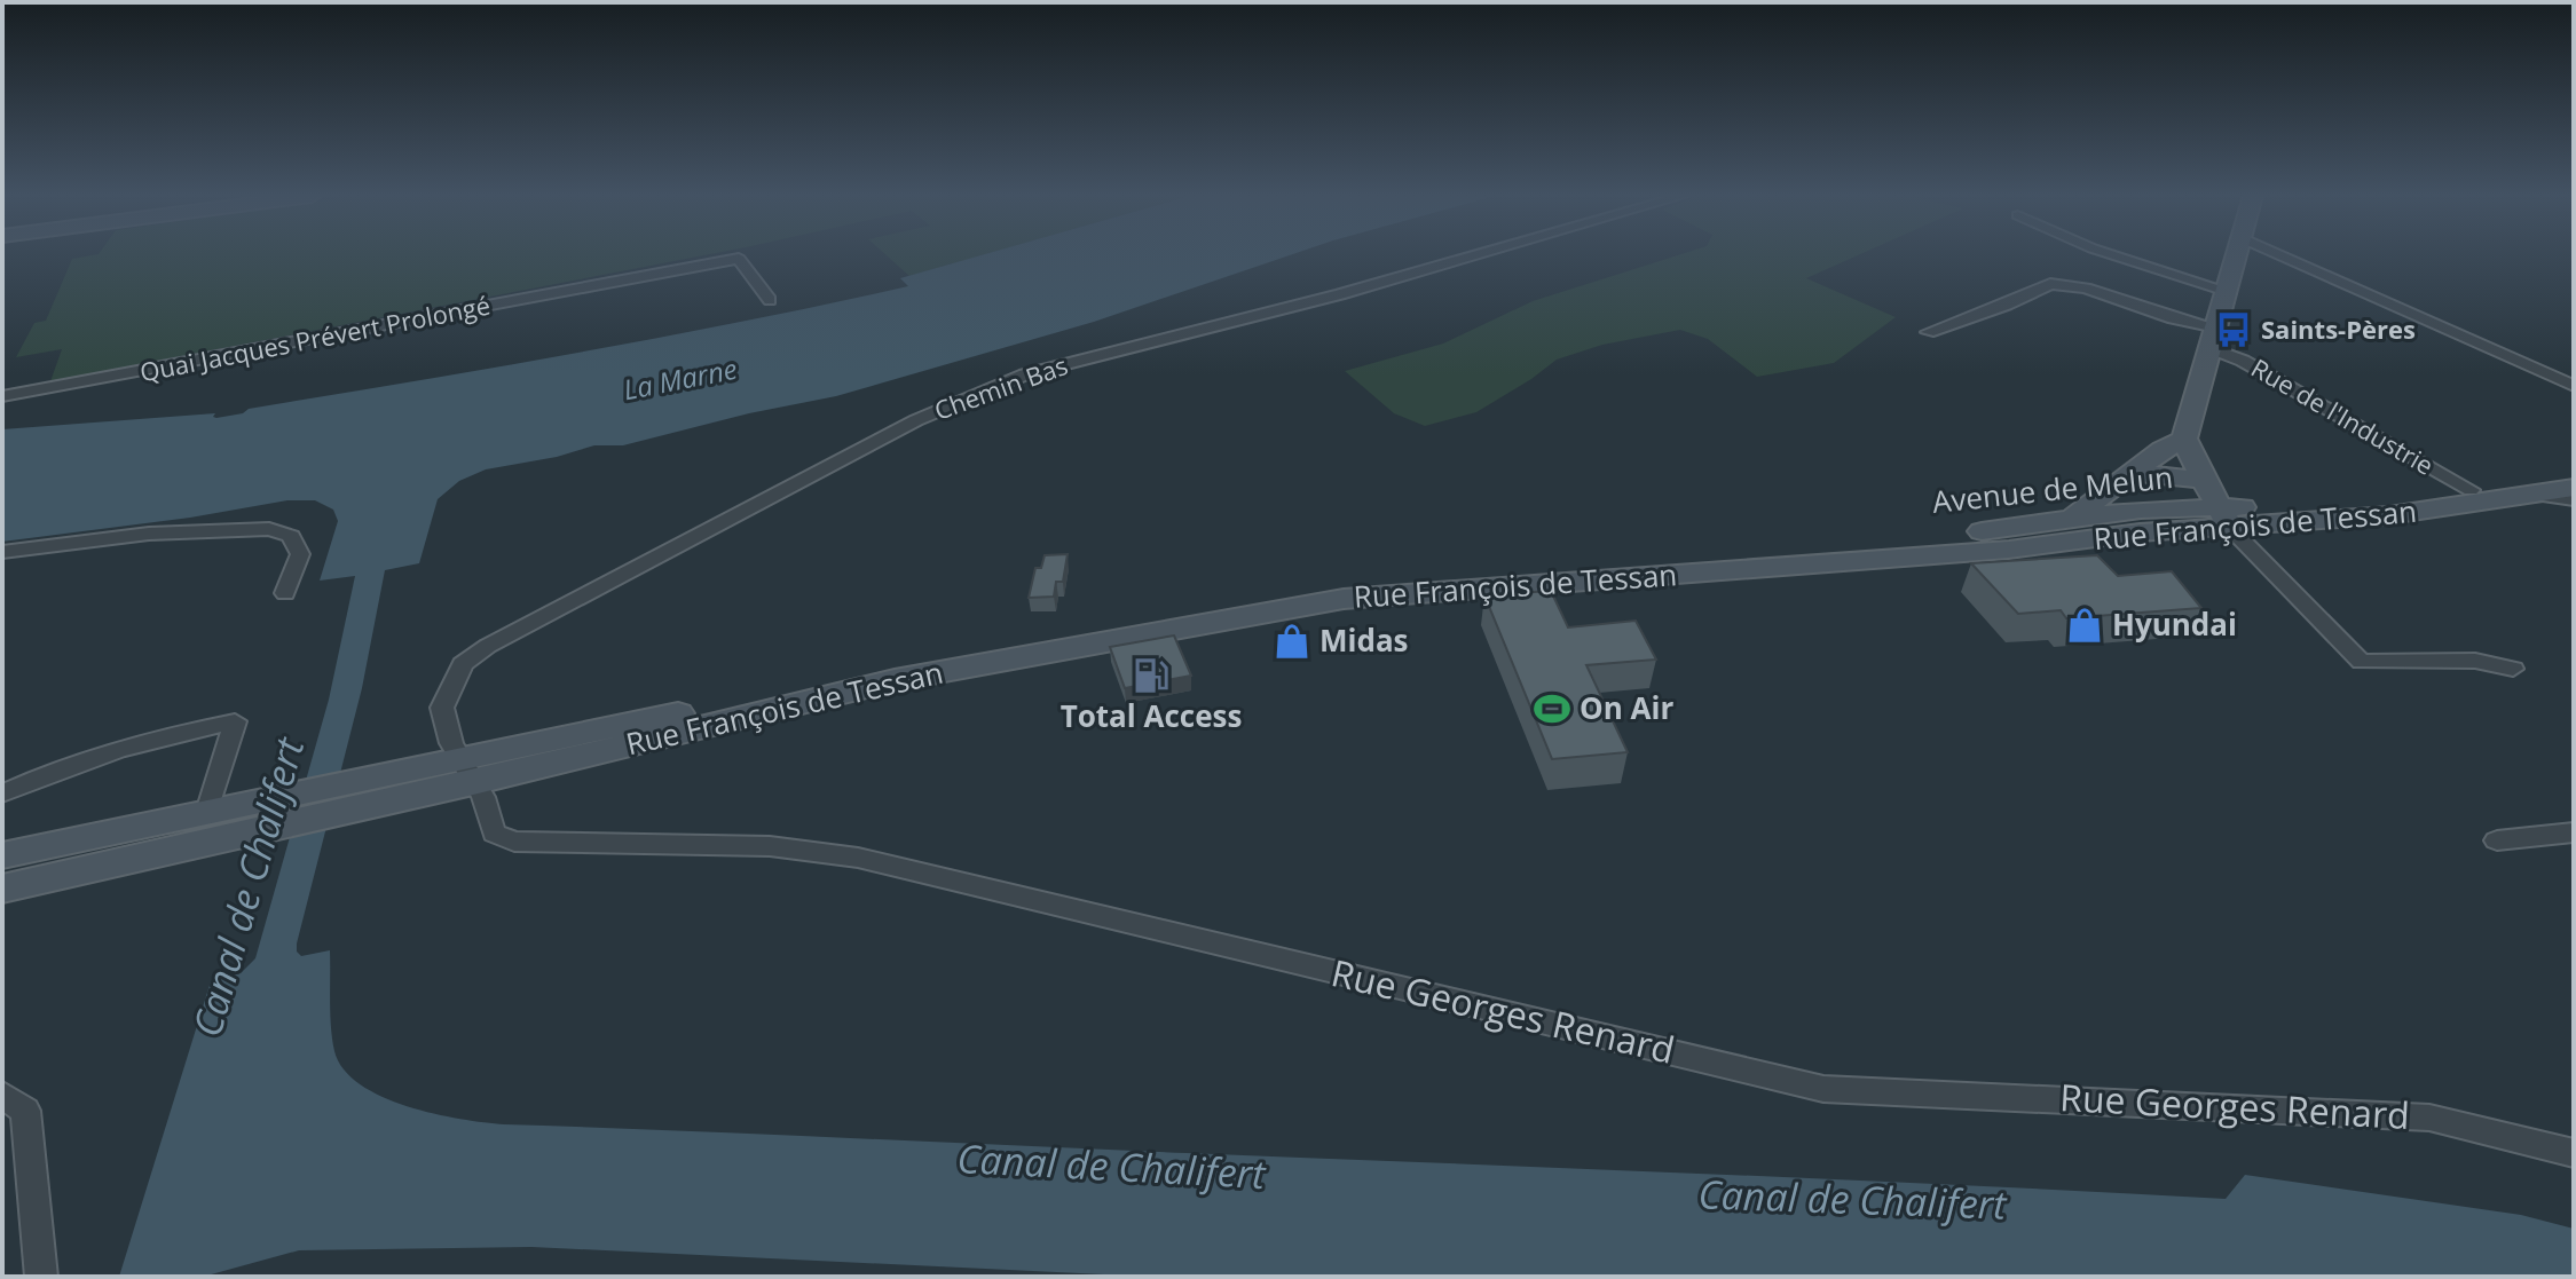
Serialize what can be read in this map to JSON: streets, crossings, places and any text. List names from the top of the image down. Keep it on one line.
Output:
{"streets":{"main road":["Avenue de Melun","Rue François de Tessan"],"street":["Quai Jacques Prévert Prolongé","Chemin Bas","Rue de l'Industrie","Rue Georges Renard"]},"crossings":[["Chemin Bas","Rue François de Tessan"],["Chemin Bas","Rue Georges Renard"],["Avenue de Melun","Rue François de Tessan"],["Rue François de Tessan","Rue Georges Renard"]],"water":["La Marne","Canal de Chalifert"],"places":{"bus stop":["Saints-Pères"],"shop":["Hyundai","Midas"],"fuel station":["Total Access"],"sports":["On Air"]}}
